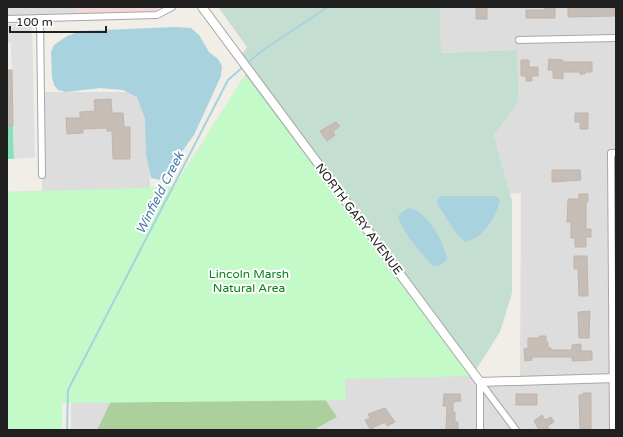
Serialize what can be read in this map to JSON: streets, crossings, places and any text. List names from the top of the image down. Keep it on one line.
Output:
{"streets":{"street":["NORTH GARY AVENUE"]},"water":["Winfield Creek"],"parks":["Lincoln Marsh Natural Area"],"scale_bar":"100 m"}
